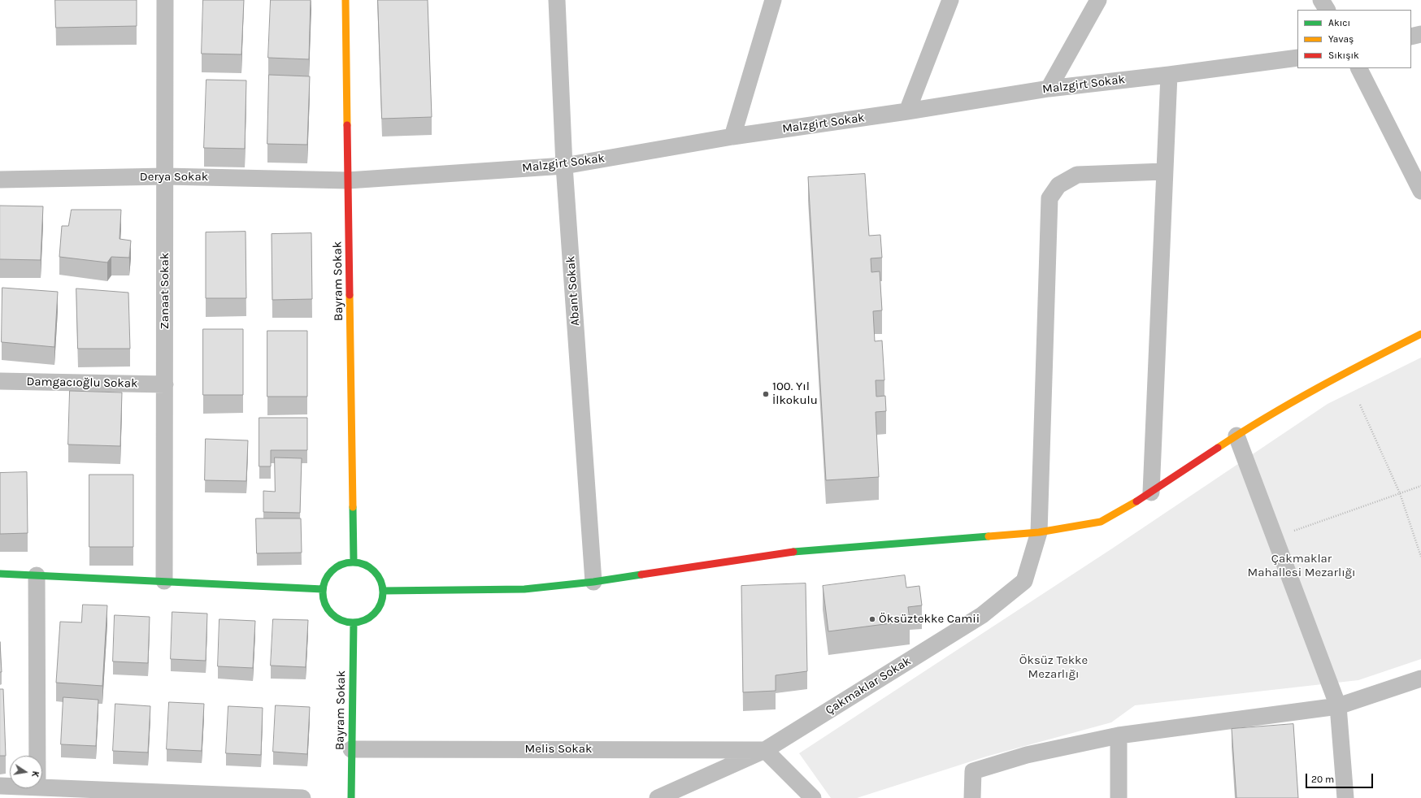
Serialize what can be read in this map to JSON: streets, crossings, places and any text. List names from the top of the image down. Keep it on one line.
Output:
{"streets":{"main road":["Bayram Sokak"],"street":["Malzgirt Sokak","Derya Sokak","Zanaat Sokak","Abant Sokak","Damgacıoğlu Sokak","Çakmaklar Sokak","Melis Sokak"]},"crossings":[["Malzgirt Sokak","Derya Sokak"],["Malzgirt Sokak","Bayram Sokak"],["Malzgirt Sokak","Abant Sokak"],["Derya Sokak","Bayram Sokak"],["Derya Sokak","Zanaat Sokak"],["Bayram Sokak","Melis Sokak"],["Zanaat Sokak","Damgacıoğlu Sokak"],["Çakmaklar Sokak","Melis Sokak"]],"parks":["Çakmaklar Mahallesi Mezarlığı","Öksüz Tekke Mezarlığı"],"places":["100. Yıl İlkokulu","Öksüztekke Camii"],"legend":["Akıcı","Yavaş","Sıkışık"],"scale_bar":"20 m","north":"right"}
